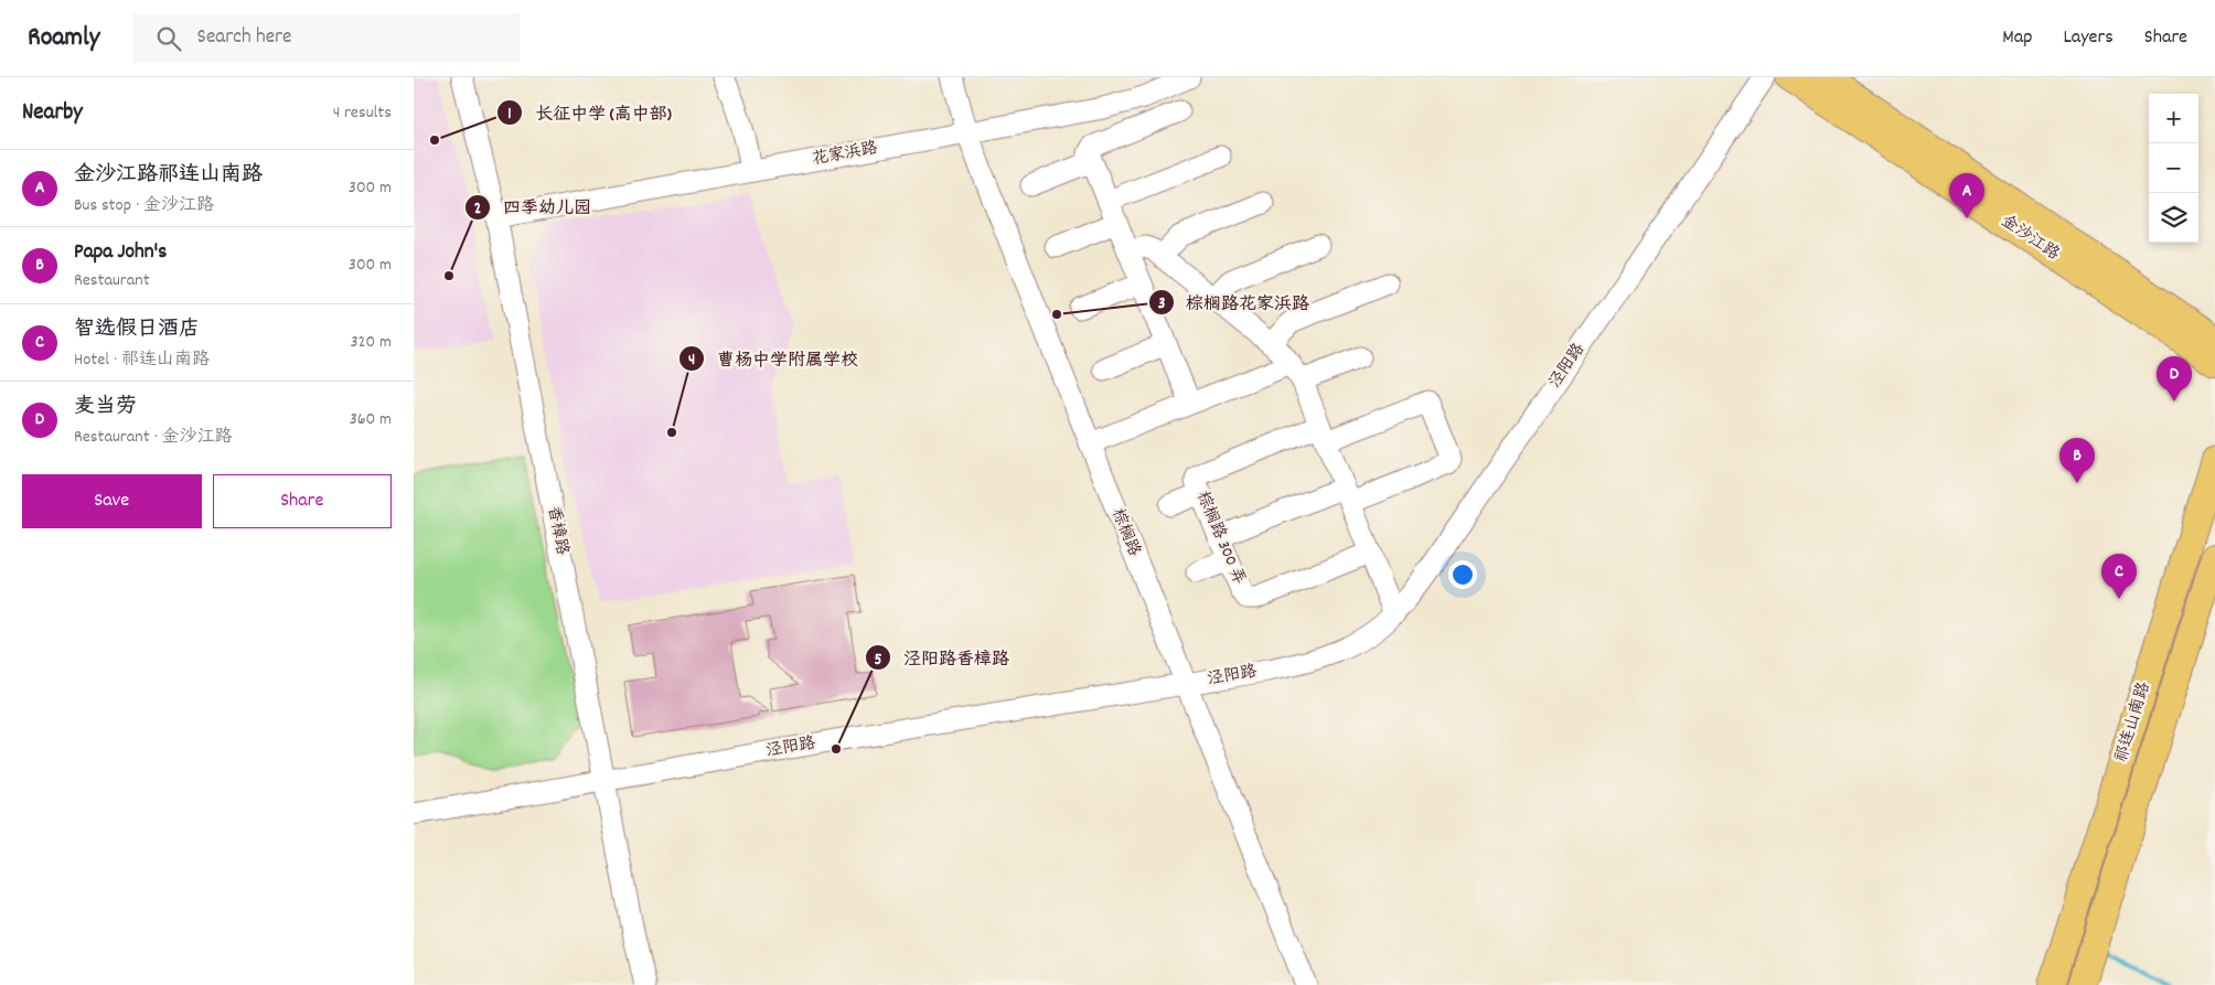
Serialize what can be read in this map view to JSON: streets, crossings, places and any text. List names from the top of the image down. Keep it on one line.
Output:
{"streets":{"main road":["金沙江路","祁连山南路"],"street":["花家浜路","泾阳路","香樟路","棕榈路","棕榈路 300 弄"]},"crossings":[["花家浜路","香樟路"],["花家浜路","棕榈路"],["泾阳路","香樟路"],["泾阳路","棕榈路"]],"places":["长征中学 (高中部)","四季幼儿园","棕榈路花家浜路","曹杨中学附属学校","泾阳路香樟路"],"page":{"header":"Roamly","search":"Search here","nav":["Map","Layers","Share"],"heading":["Nearby","4 results"],"map_buttons":["+","−"],"list":[{"mark":"A","name":"金沙江路祁连山南路","note":"Bus stop · 金沙江路","value":"300 m"},{"mark":"B","name":"Papa John's","note":"Restaurant","value":"300 m"},{"mark":"C","name":"智选假日酒店","note":"Hotel · 祁连山南路","value":"320 m"},{"mark":"D","name":"麦当劳","note":"Restaurant · 金沙江路","value":"360 m"}],"pins":["A","D","B","C"],"buttons":["Save","Share"]}}
